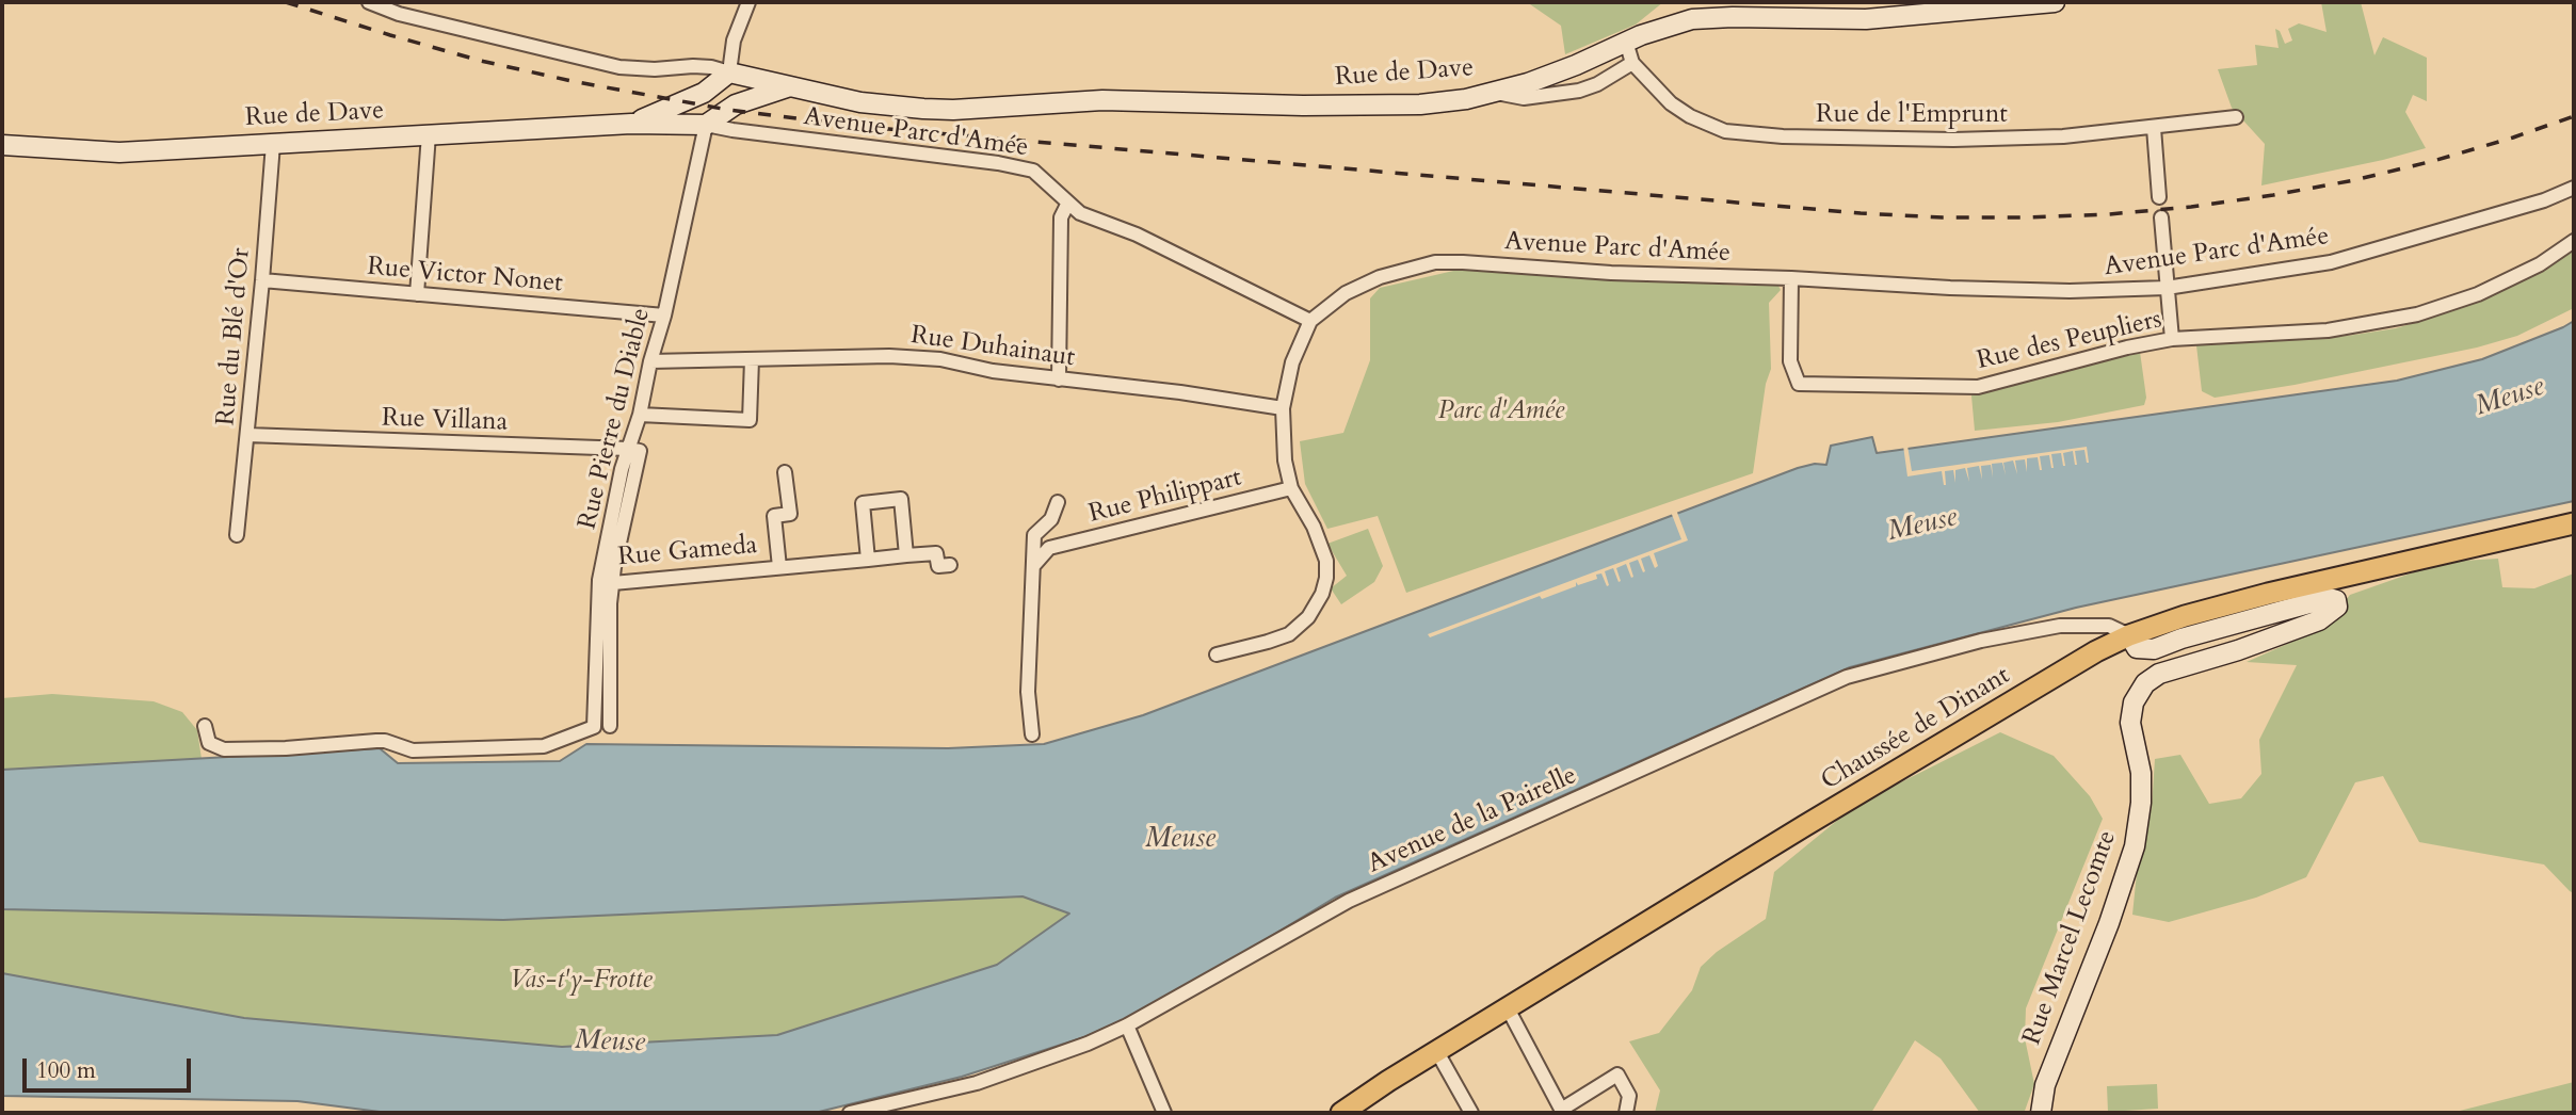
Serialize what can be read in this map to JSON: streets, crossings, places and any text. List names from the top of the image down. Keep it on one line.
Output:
{"streets":{"main road":["Rue de Dave","Chaussée de Dinant","Rue Marcel Lecomte"],"street":["Rue de l'Emprunt","Avenue Parc d'Amée","Rue Victor Nonet","Rue du Blé d'Or","Rue des Peupliers","Rue Duhainaut","Rue Pierre du Diable","Rue Villana","Rue Philippart","Rue Gameda","Avenue de la Pairelle"]},"crossings":[["Rue de Dave","Rue de l'Emprunt"],["Rue de Dave","Avenue Parc d'Amée"],["Rue de Dave","Rue du Blé d'Or"],["Rue de Dave","Rue Pierre du Diable"],["Avenue Parc d'Amée","Rue des Peupliers"],["Avenue Parc d'Amée","Rue Pierre du Diable"],["Rue Victor Nonet","Rue du Blé d'Or"],["Rue Victor Nonet","Rue Pierre du Diable"],["Rue du Blé d'Or","Rue Villana"],["Rue Duhainaut","Rue Pierre du Diable"],["Rue Pierre du Diable","Rue Villana"],["Rue Pierre du Diable","Rue Gameda"],["Chaussée de Dinant","Avenue de la Pairelle"],["Chaussée de Dinant","Rue Marcel Lecomte"],["Avenue de la Pairelle","Rue Marcel Lecomte"]],"water":["Meuse"],"parks":["Parc d'Amée","Vas-t'y-Frotte"],"scale_bar":"100 m"}
